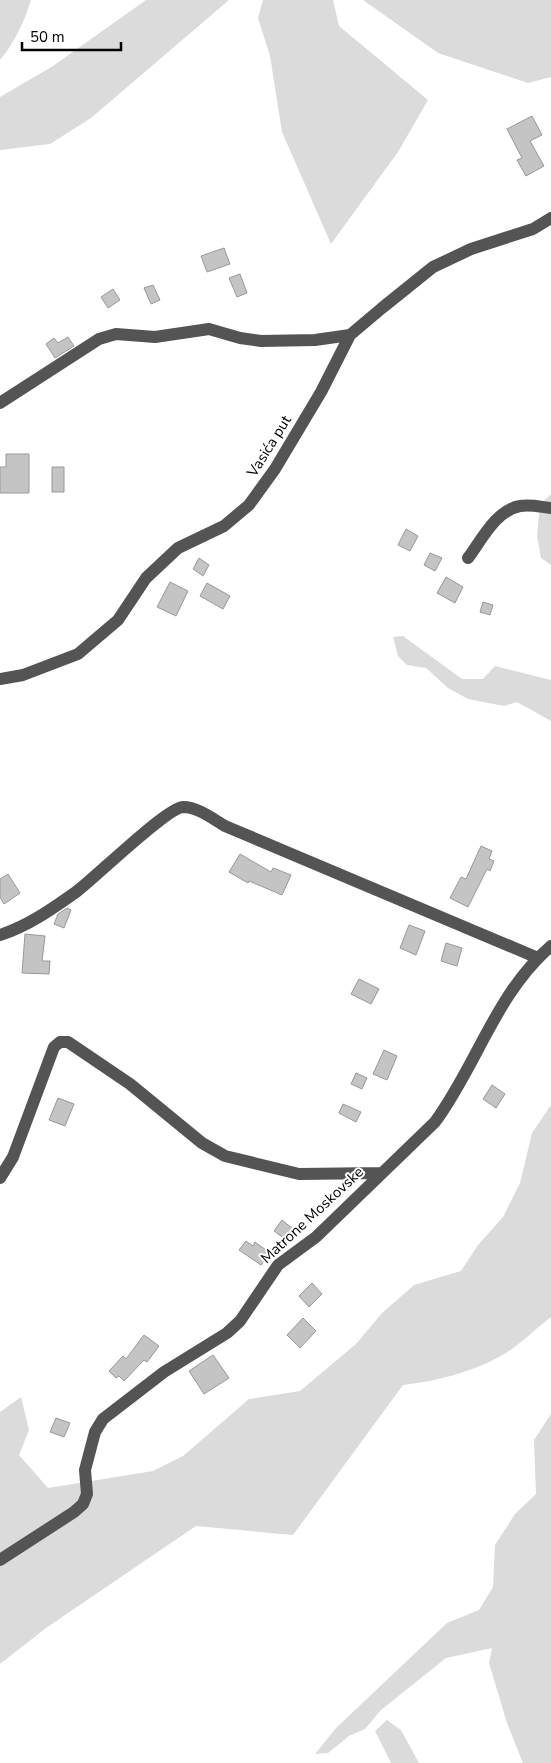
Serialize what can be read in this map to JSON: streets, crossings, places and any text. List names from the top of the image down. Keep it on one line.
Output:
{"streets":{"street":["Vasića put","Matrone Moskovske"]},"scale_bar":"50 m"}
